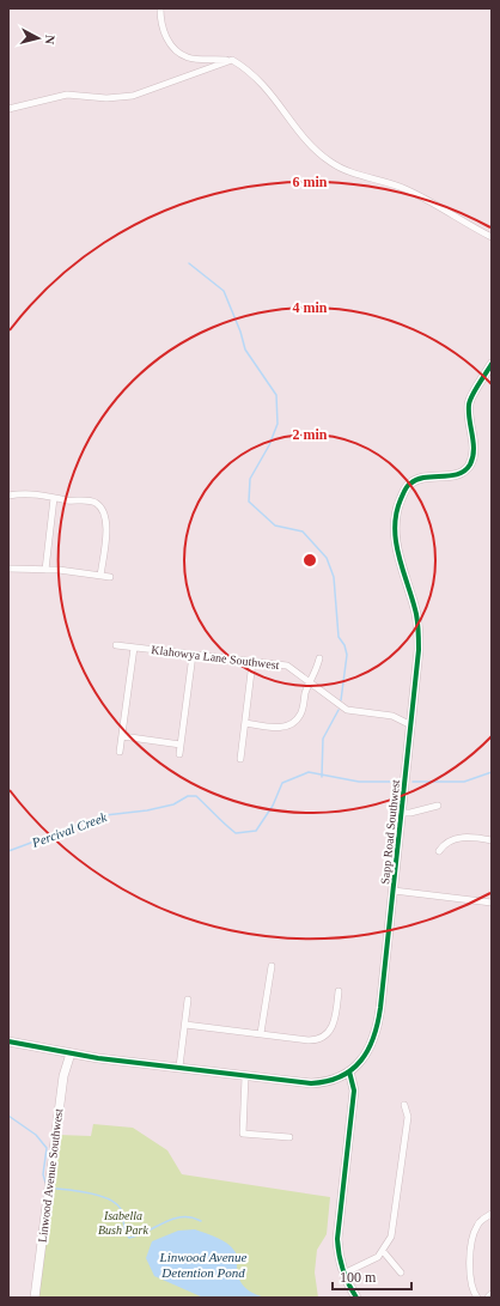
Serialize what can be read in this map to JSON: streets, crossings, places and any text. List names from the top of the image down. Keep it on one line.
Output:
{"streets":{"street":["Klahowya Lane Southwest","Sapp Road Southwest","Linwood Avenue Southwest"]},"crossings":[["Klahowya Lane Southwest","Sapp Road Southwest"],["Sapp Road Southwest","Linwood Avenue Southwest"]],"water":["Percival Creek","Linwood Avenue Detention Pond"],"parks":["Isabella Bush Park"],"scale_bar":"100 m","north":"right","rings":["6 min","4 min","2 min"]}
